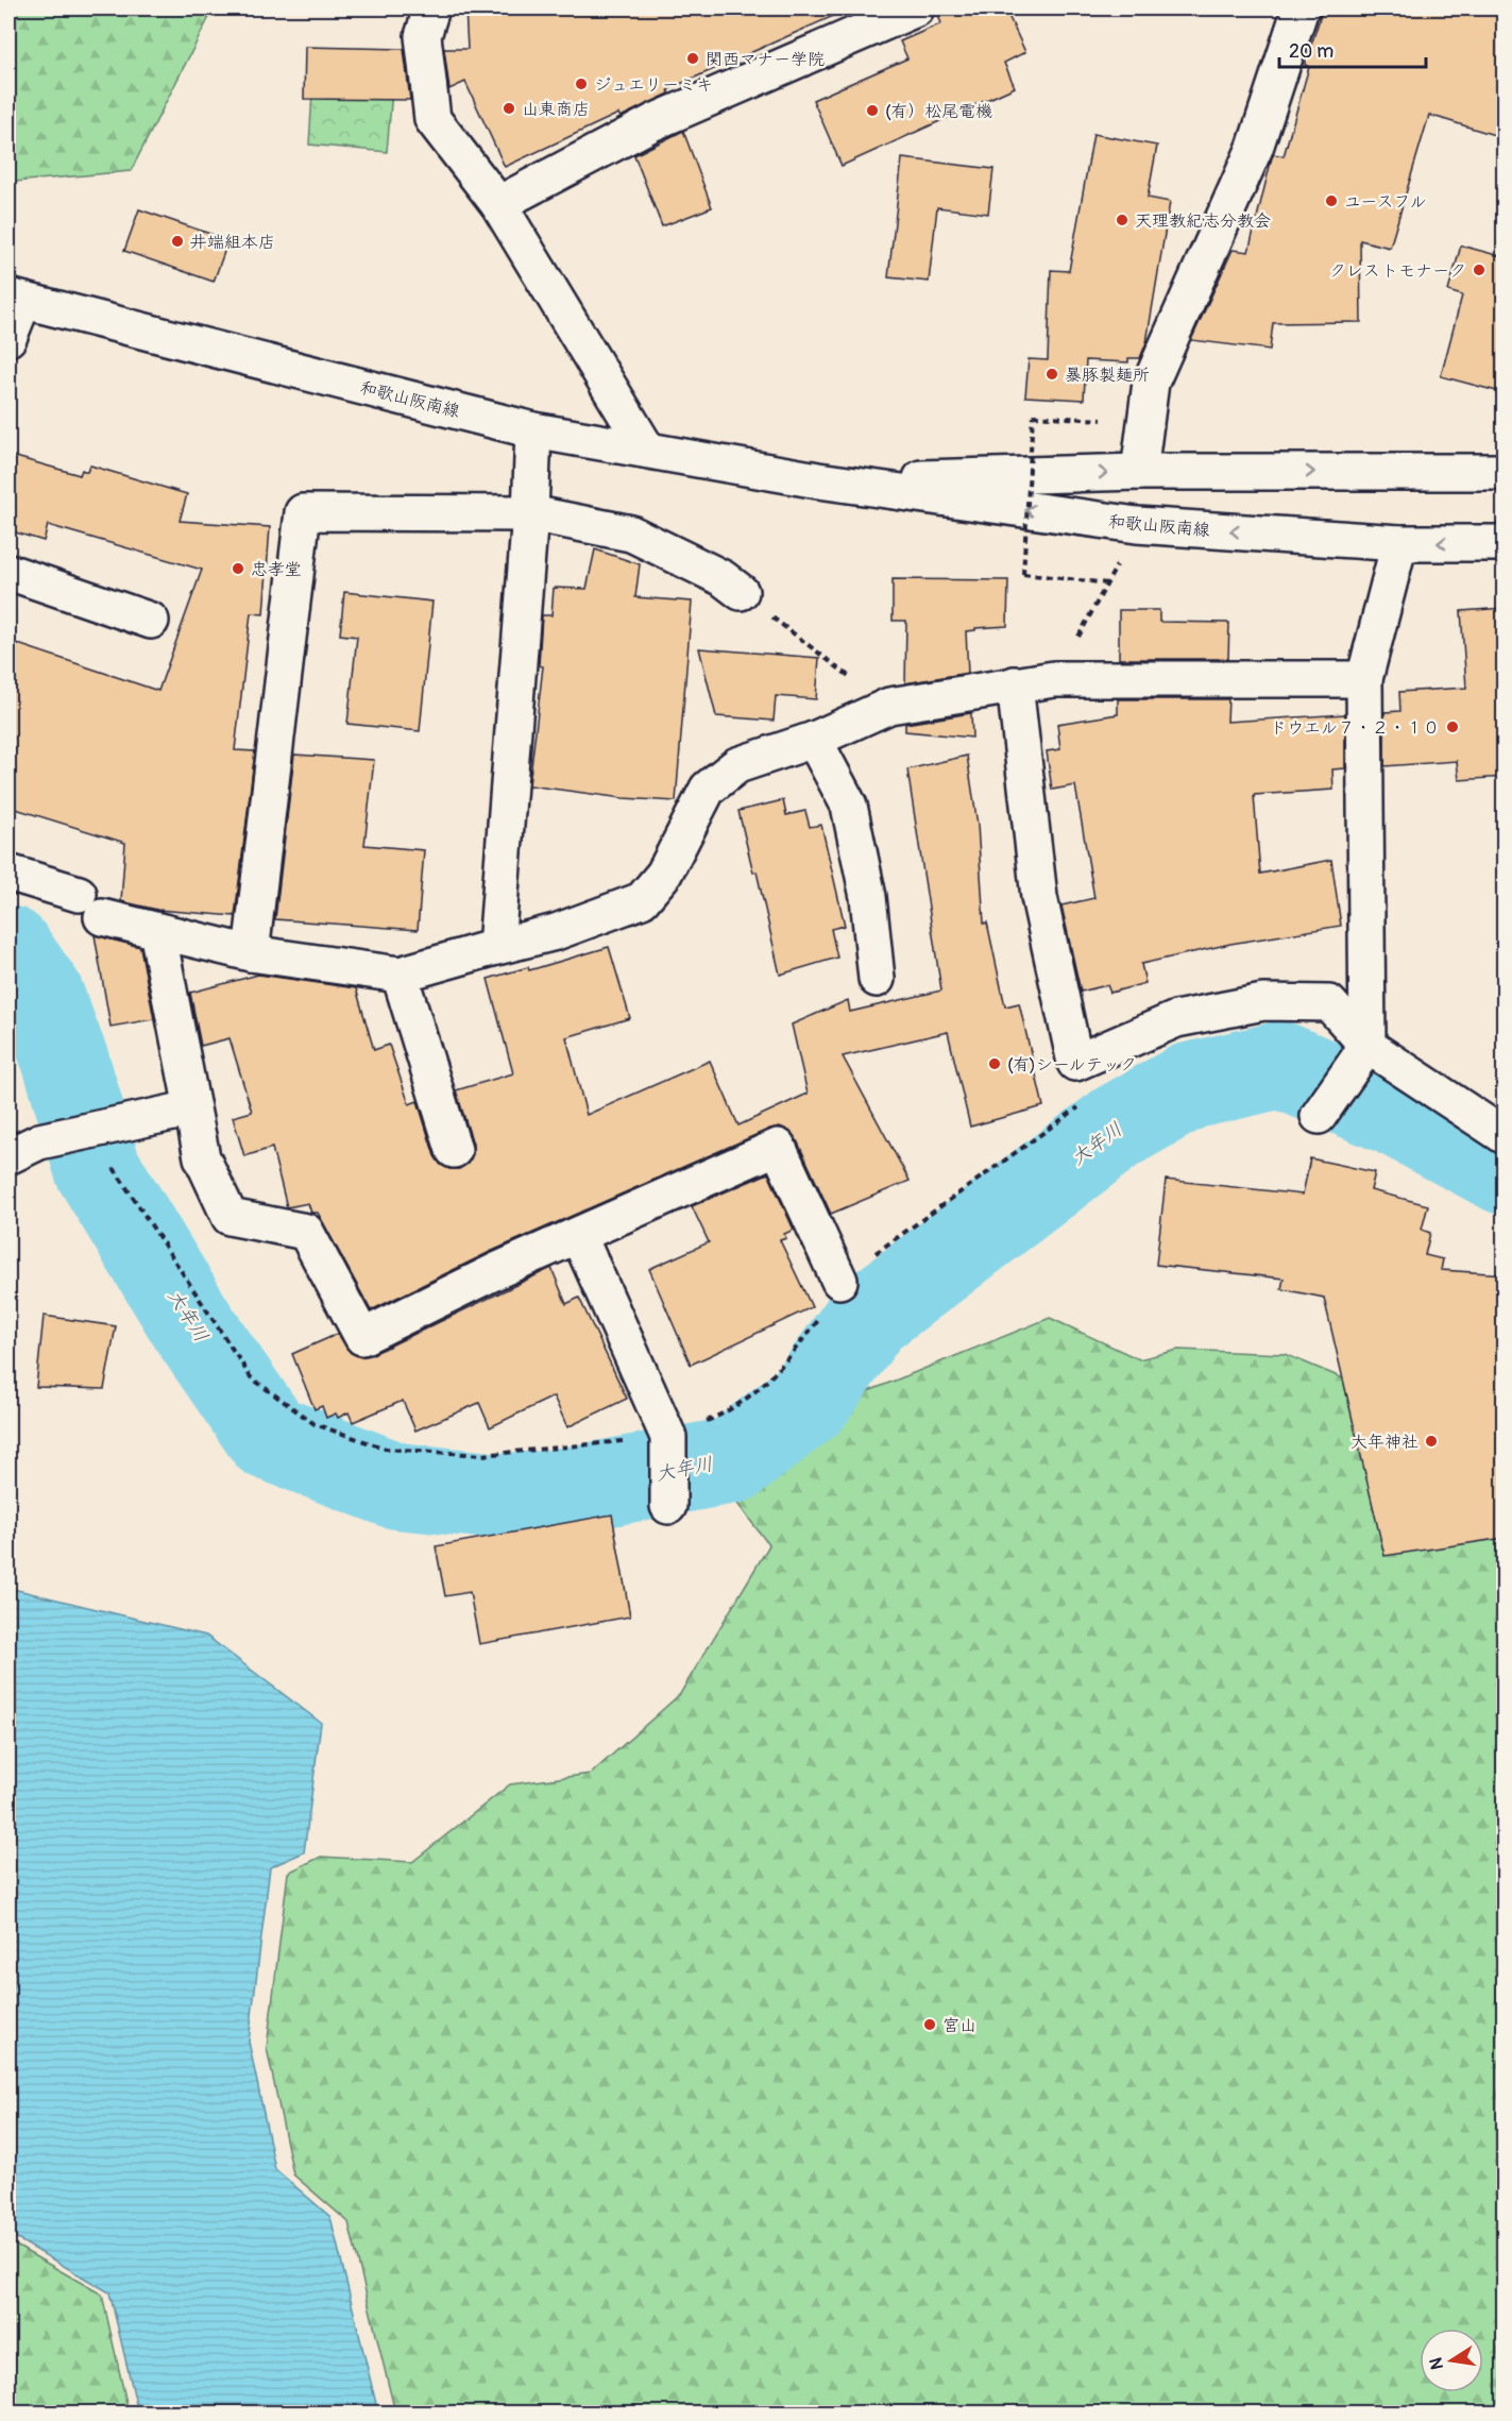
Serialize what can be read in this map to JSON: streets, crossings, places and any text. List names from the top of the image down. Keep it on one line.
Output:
{"streets":{"street":["和歌山阪南線"]},"water":["大年川"],"places":["関西マナー学院","ジュエリーミキ","山東商店","(有）松尾電機","ユースフル","天理教紀志分教会","井端組本店","クレストモナーク","暴豚製麺所","忠孝堂","ドウエル７・２・１０","(有)シールテック","大年神社","宮山"],"scale_bar":"20 m","north":"left"}
